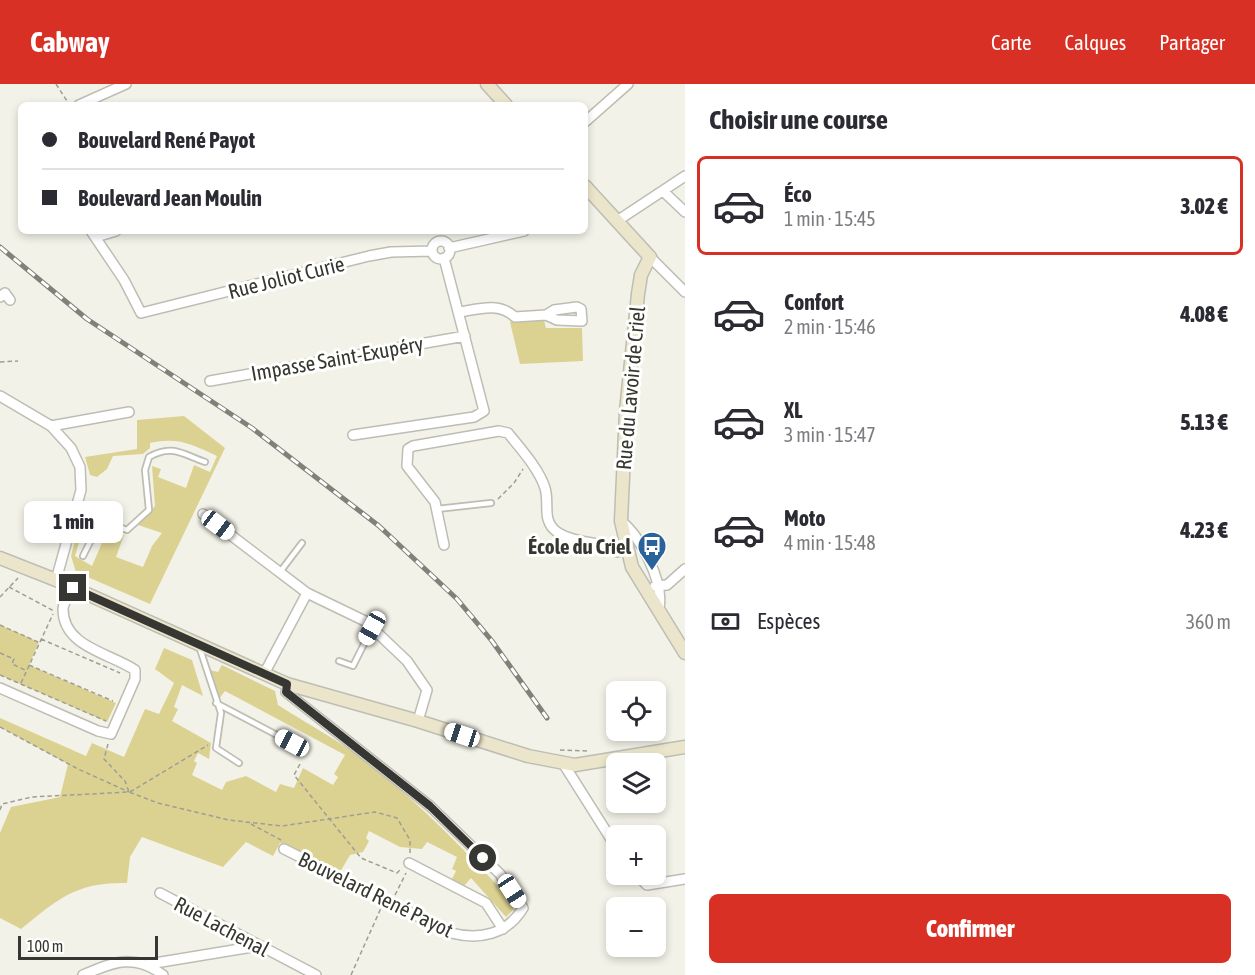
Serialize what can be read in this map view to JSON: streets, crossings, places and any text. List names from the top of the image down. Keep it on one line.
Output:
{"streets":{"street":["Rue Joliot Curie","Impasse Saint-Exupéry","Rue du Lavoir de Criel","Bouvelard René Payot","Rue Lachenal"]},"places":{"bus stop":["École du Criel"]},"scale_bar":"100 m","page":{"header":"Cabway","nav":["Carte","Calques","Partager"],"heading":"Choisir une course","banner":["Bouvelard René Payot","Boulevard Jean Moulin"],"list":[{"name":"Éco","note":"1 min · 15:45","value":"3.02 €"},{"name":"Confort","note":"2 min · 15:46","value":"4.08 €"},{"name":"XL","note":"3 min · 15:47","value":"5.13 €"},{"name":"Moto","note":"4 min · 15:48","value":"4.23 €"}],"bubble":"1 min","pay":["Espèces","360 m"],"map_buttons":["+","−"],"buttons":"Confirmer","scale":"100 m"}}
